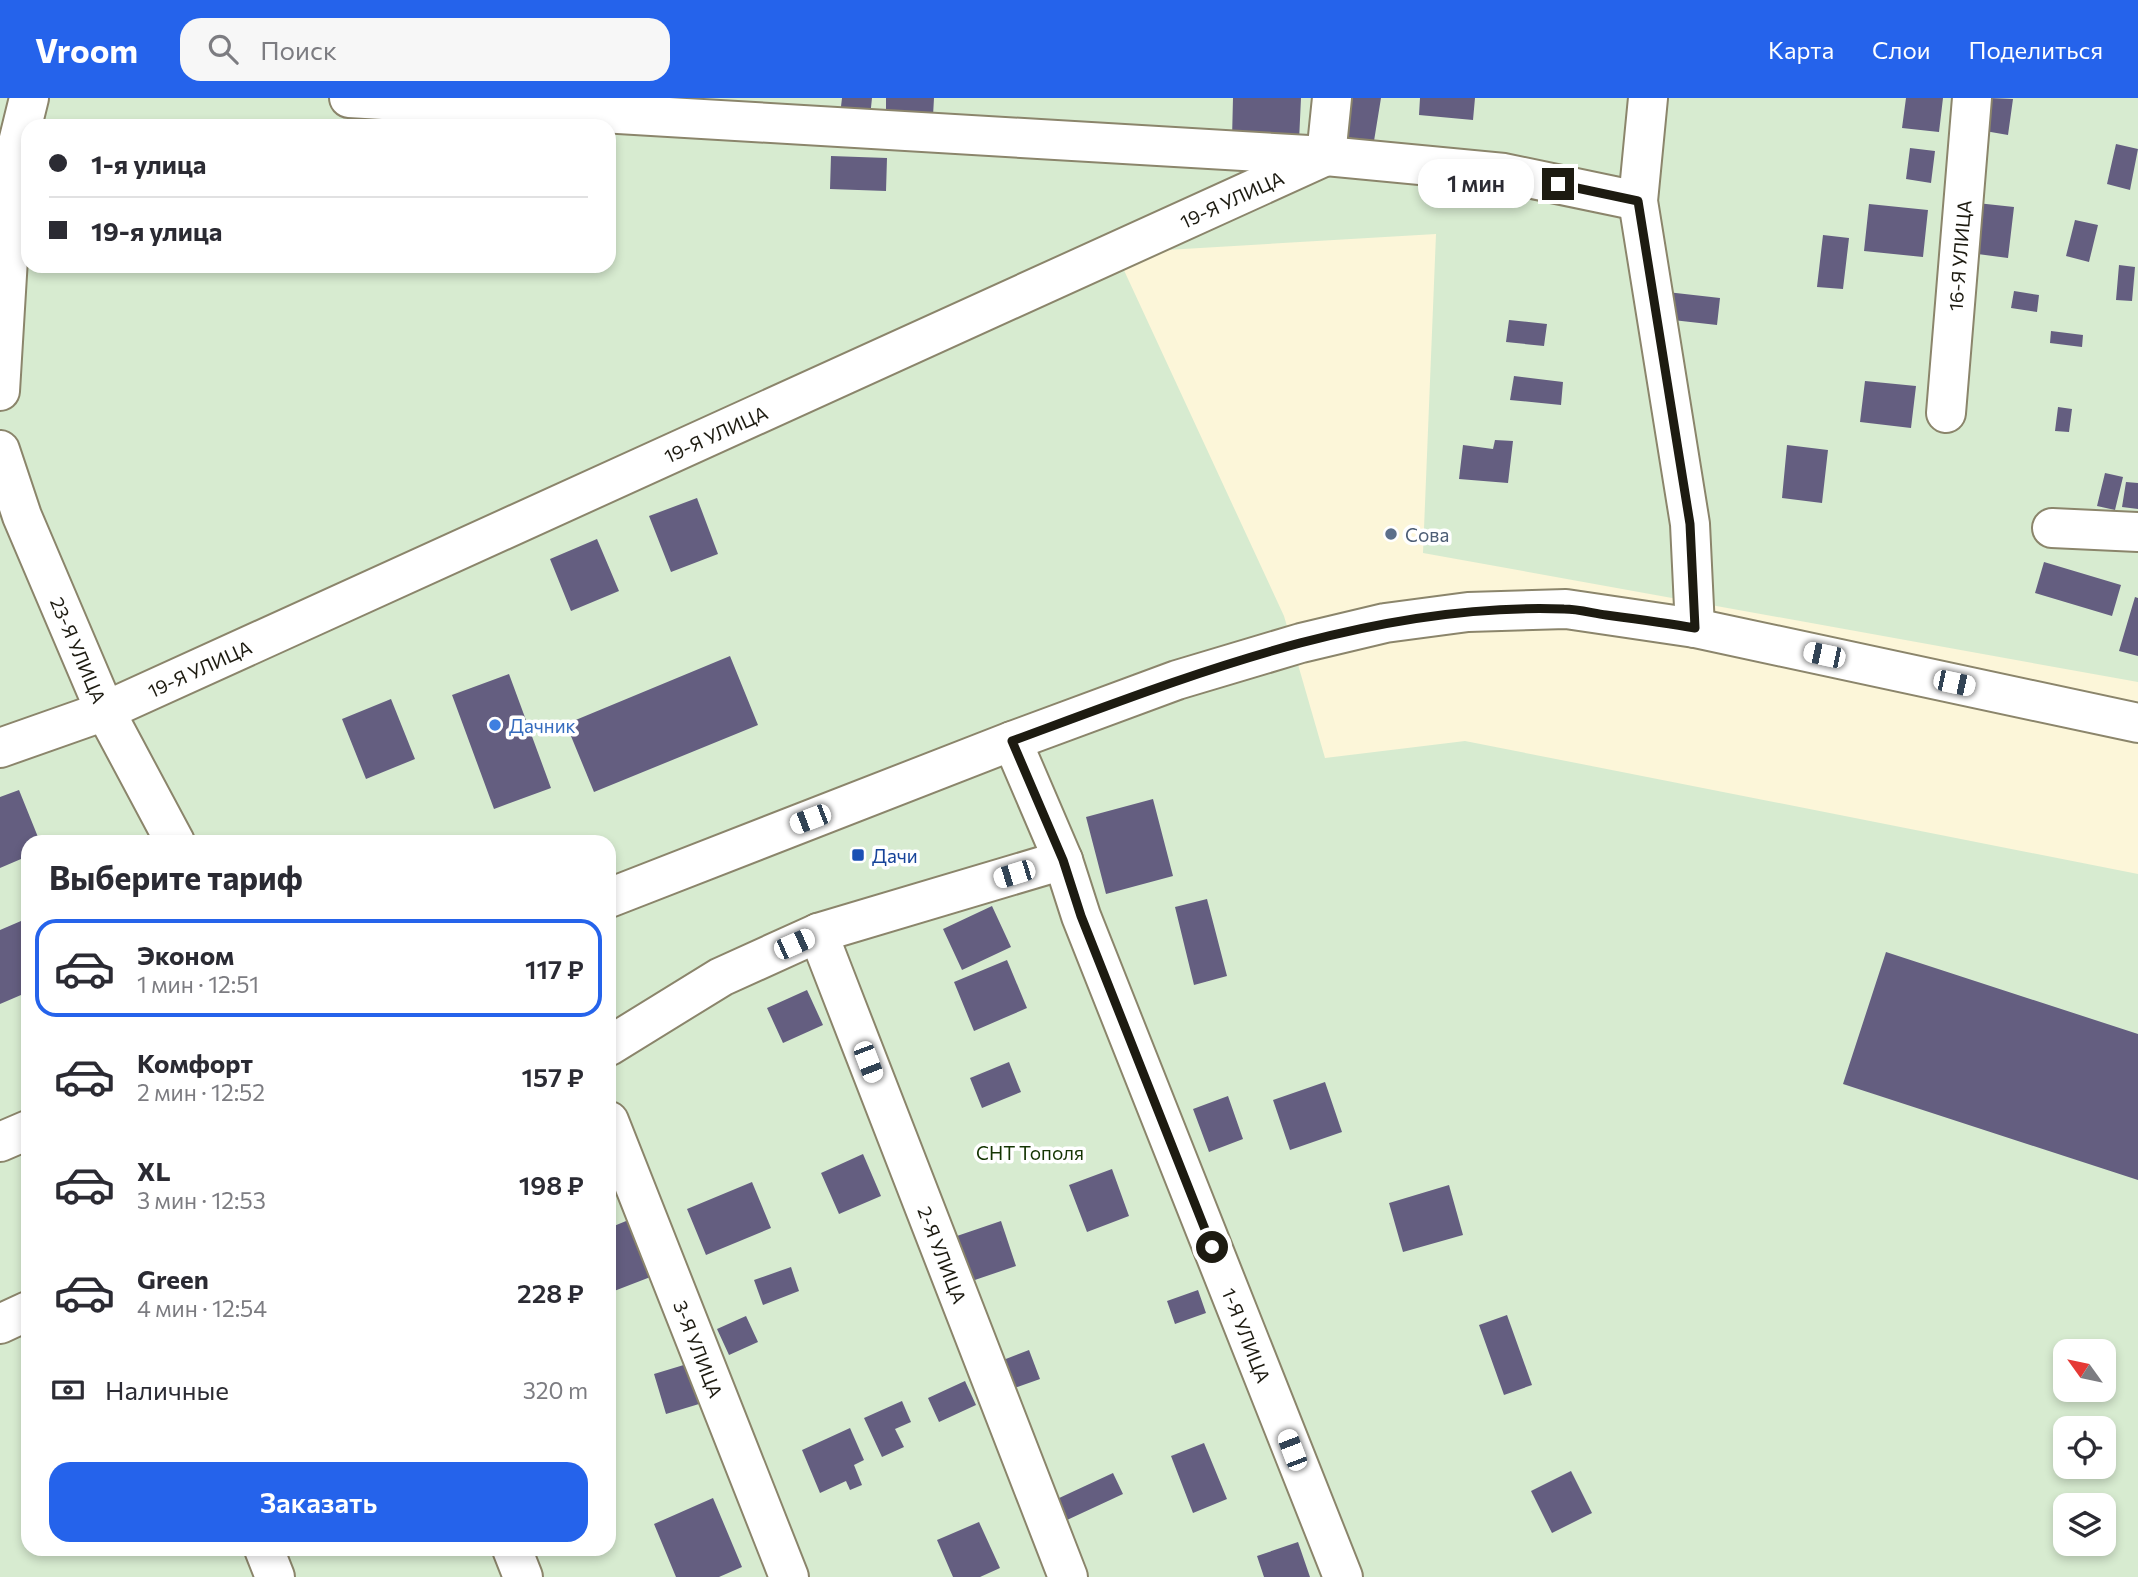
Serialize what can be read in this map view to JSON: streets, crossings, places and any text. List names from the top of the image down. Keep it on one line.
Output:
{"streets":{"street":["19-Я УЛИЦА","16-Я УЛИЦА","23-Я УЛИЦА","2-Я УЛИЦА","1-Я УЛИЦА","3-Я УЛИЦА"]},"crossings":[["19-Я УЛИЦА","23-Я УЛИЦА"]],"parks":["СНТ Тополя"],"places":{"other":["Сова","Дачник"],"transit":["Дачи"]},"north":"top left","page":{"header":"Vroom","search":"Поиск","nav":["Карта","Слои","Поделиться"],"banner":["1-я улица","19-я улица"],"bubble":"1 мин","heading":"Выберите тариф","list":[{"name":"Эконом","note":"1 мин · 12:51","value":"117 ₽"},{"name":"Комфорт","note":"2 мин · 12:52","value":"157 ₽"},{"name":"XL","note":"3 мин · 12:53","value":"198 ₽"},{"name":"Green","note":"4 мин · 12:54","value":"228 ₽"}],"pay":["Наличные","320 m"],"buttons":"Заказать"}}
